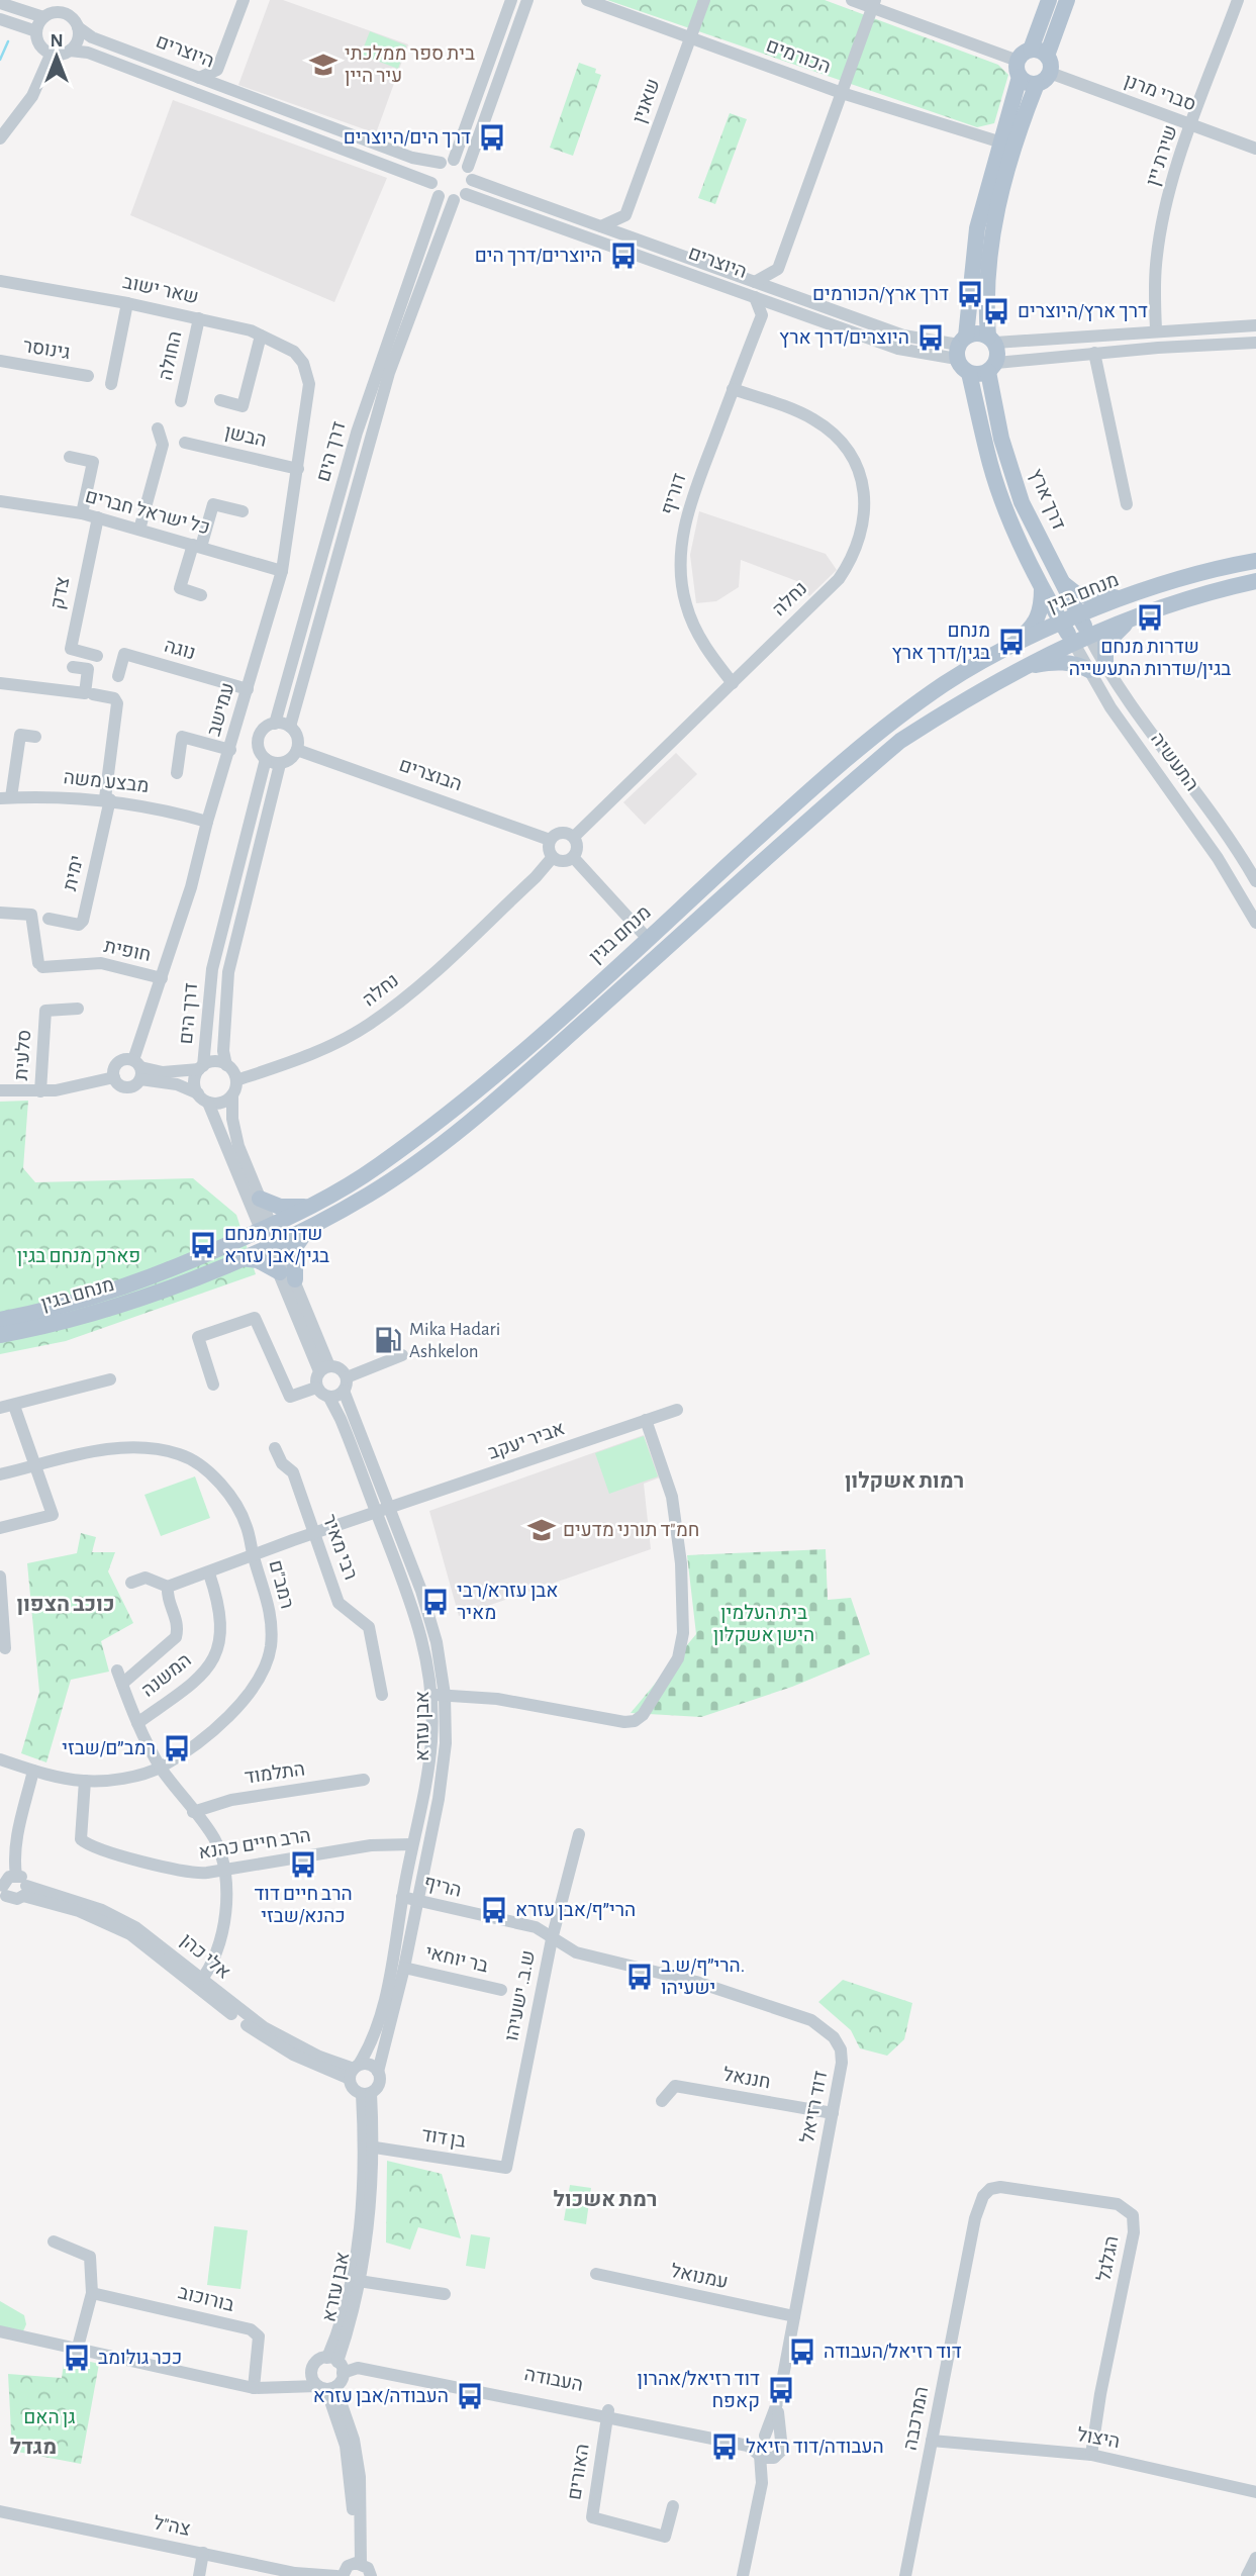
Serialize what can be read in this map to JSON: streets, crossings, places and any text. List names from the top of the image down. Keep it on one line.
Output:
{"streets":{"main road":["דרך ארץ","מנחם בגין","התעשיה"],"street":["היוצרים","הכורמים","סברי מרנן","שאנין","שירת יין","שאר ישוב","גינוסר","החולה","הבשן","דרך הים","דוריף","כל ישראל חברים","צדק","נחלה","נוגה","עמישב","הבוצרים","מבצע משה","ימית","חופית","סלעית","אביר יעקב","רבי מאיר","רמב\"ם","המשנה","אבן עזרא","התלמוד","הרב חיים כהנא","הריף","אלי כהן","בר יוחאי","ש.ב. ישעיהו","חננאל","דוד רזיאל","בן דוד","הגלגל","עמנואל","בורוכוב","העבודה","המרכבה","היצול","האורים","צה\"ל"]},"crossings":[["היוצרים","דרך הים"],["היוצרים","דרך ארץ"],["הכורמים","שאנין"],["סברי מרנן","שירת יין"],["שאר ישוב","החולה"],["שאר ישוב","עמישב"],["הבשן","עמישב"],["דרך הים","נחלה"],["דרך הים","הבוצרים"],["דוריף","נחלה"],["דרך ארץ","מנחם בגין"],["דרך ארץ","התעשיה"],["כל ישראל חברים","צדק"],["כל ישראל חברים","עמישב"],["מנחם בגין","התעשיה"],["נחלה","הבוצרים"],["נוגה","עמישב"],["עמישב","מבצע משה"],["עמישב","חופית"],["מבצע משה","ימית"],["אביר יעקב","רבי מאיר"],["אביר יעקב","רמב\"ם"],["אביר יעקב","המשנה"],["אביר יעקב","אבן עזרא"],["רמב\"ם","הרב חיים כהנא"],["אבן עזרא","הרב חיים כהנא"],["אבן עזרא","הריף"],["אבן עזרא","אלי כהן"],["אבן עזרא","בר יוחאי"],["אבן עזרא","בן דוד"],["אבן עזרא","העבודה"],["הריף","ש.ב. ישעיהו"],["הריף","דוד רזיאל"],["ש.ב. ישעיהו","דוד רזיאל"],["ש.ב. ישעיהו","בן דוד"],["חננאל","דוד רזיאל"],["דוד רזיאל","עמנואל"],["דוד רזיאל","העבודה"],["הגלגל","המרכבה"],["הגלגל","היצול"],["העבודה","האורים"],["המרכבה","היצול"]],"districts":["רמות אשקלון","כוכב הצפון","רמת אשכול","מגדל"],"parks":["פארק מנחם בגין","בית העלמין הישן אשקלון","גן האם"],"places":{"school or university":["בית ספר ממלכתי עיר היין","חמ\"ד תורני מדעים"],"bus stop":["דרך הים/היוצרים","היוצרים/דרך הים","דרך ארץ/הכורמים","דרך ארץ/היוצרים","היוצרים/דרך ארץ","שדרות מנחם בגין/שדרות התעשייה","מנחם בגין/דרך ארץ","שדרות מנחם בגין/אבן עזרא","אבן עזרא/רבי מאיר","רמב״ם/שבזי","הרב חיים דוד כהנא/שבזי","הרי״ף/אבן עזרא","הרי״ף/ש.ב. ישעיהו","דוד רזיאל/העבודה","ככר גולומב","דוד רזיאל/אהרון קאפח","העבודה/אבן עזרא","העבודה/דוד רזיאל"],"fuel station":["Mika Hadari Ashkelon"]},"north":"top"}
